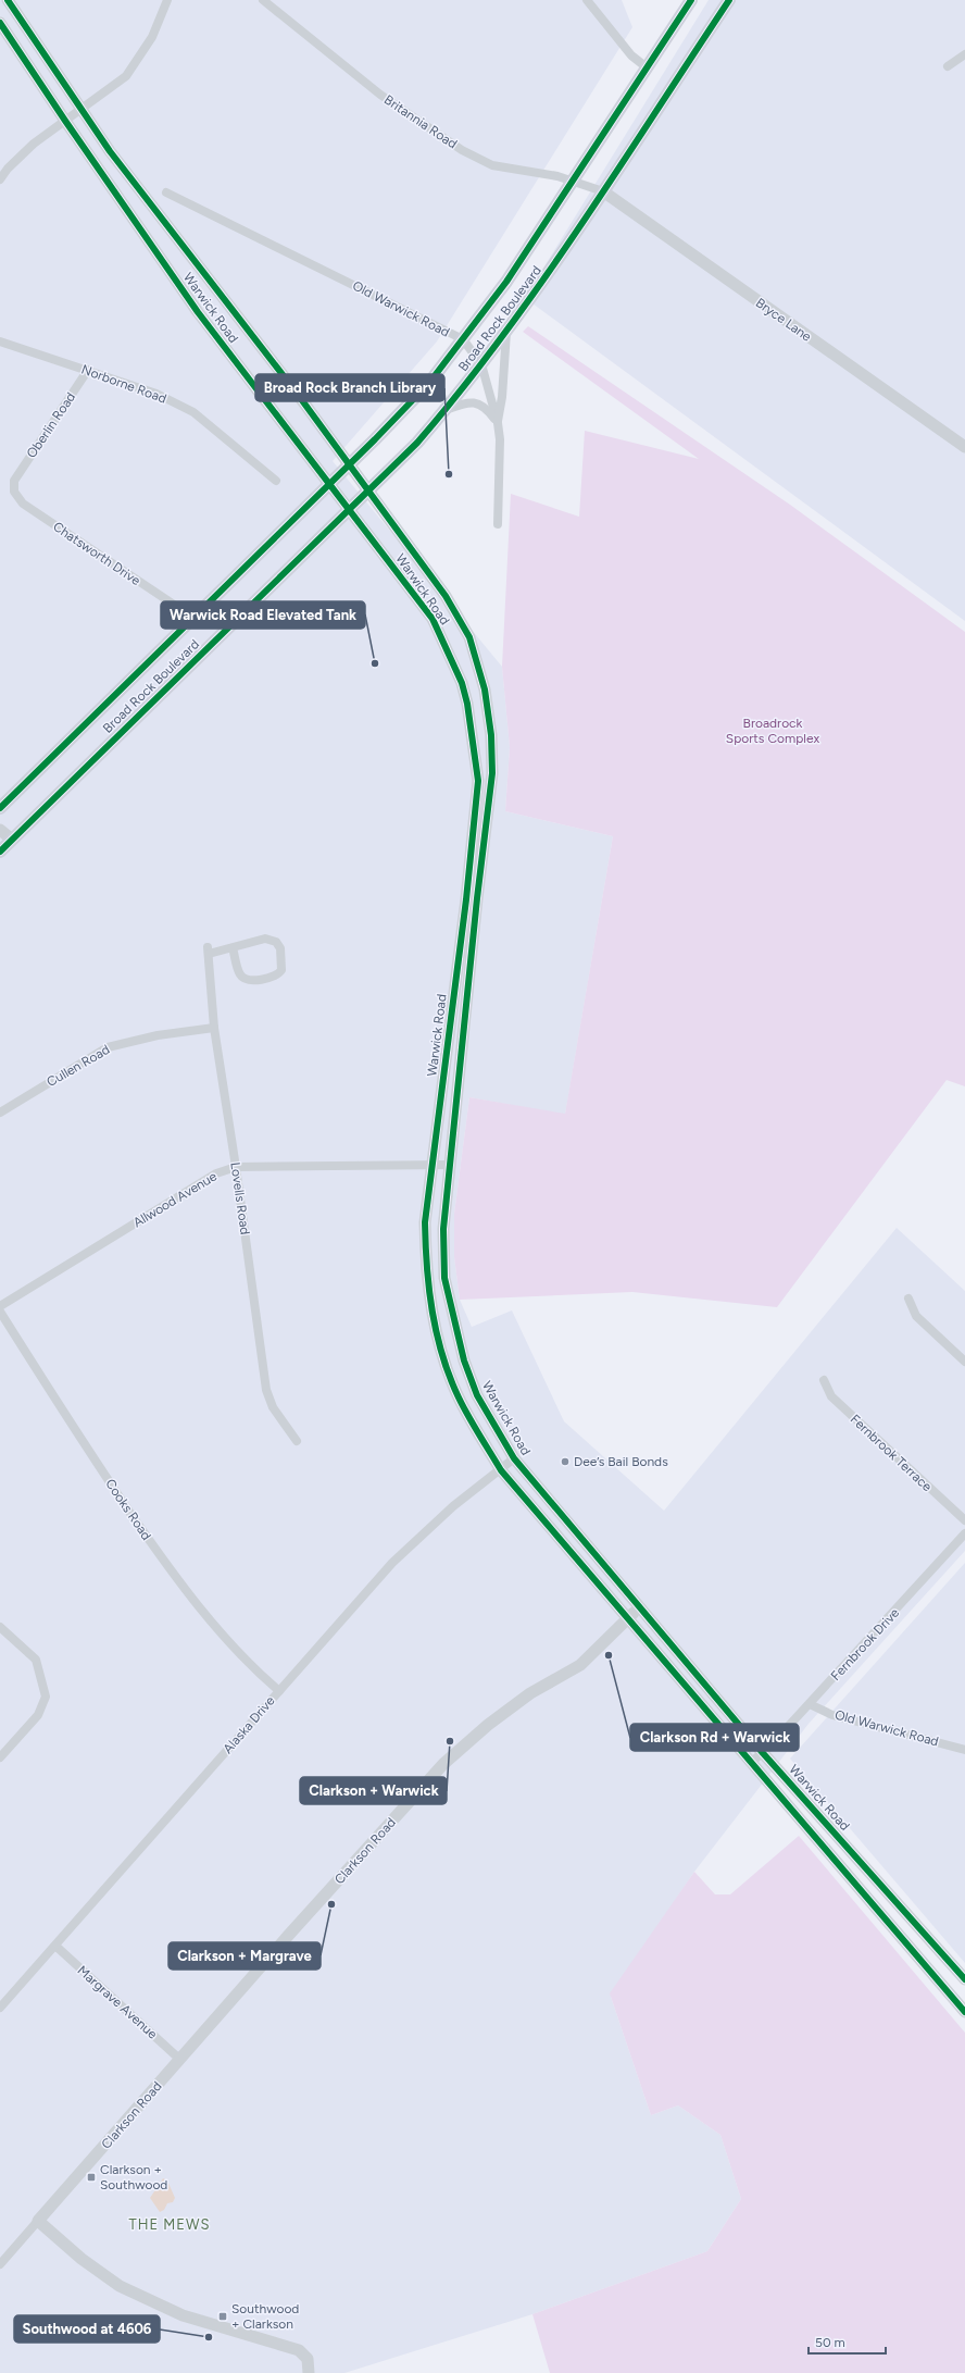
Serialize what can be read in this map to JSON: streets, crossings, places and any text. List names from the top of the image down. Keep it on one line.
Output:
{"streets":{"main road":["Warwick Road","Broad Rock Boulevard","Bryce Lane","Clarkson Road"],"street":["Britannia Road","Old Warwick Road","Norborne Road","Oberlin Road","Chatsworth Drive","Cullen Road","Lovells Road","Allwood Avenue","Fernbrook Terrace","Cooks Road","Fernbrook Drive","Alaska Drive","Margrave Avenue"]},"crossings":[["Britannia Road","Broad Rock Boulevard"],["Britannia Road","Bryce Lane"],["Warwick Road","Broad Rock Boulevard"],["Warwick Road","Allwood Avenue"],["Warwick Road","Fernbrook Drive"],["Warwick Road","Alaska Drive"],["Warwick Road","Clarkson Road"],["Old Warwick Road","Broad Rock Boulevard"],["Old Warwick Road","Fernbrook Drive"],["Broad Rock Boulevard","Bryce Lane"],["Broad Rock Boulevard","Chatsworth Drive"],["Norborne Road","Oberlin Road"],["Oberlin Road","Chatsworth Drive"],["Cullen Road","Lovells Road"],["Lovells Road","Allwood Avenue"],["Cooks Road","Alaska Drive"],["Alaska Drive","Margrave Avenue"],["Clarkson Road","Margrave Avenue"]],"districts":["THE MEWS"],"parks":["Broadrock Sports Complex"],"places":{"other":["Broad Rock Branch Library","Warwick Road Elevated Tank","Dee’s Bail Bonds","Clarkson Rd + Warwick","Clarkson + Warwick","Clarkson + Margrave","Southwood at 4606"],"transit":["Clarkson + Southwood","Southwood + Clarkson"]},"scale_bar":"50 m"}
